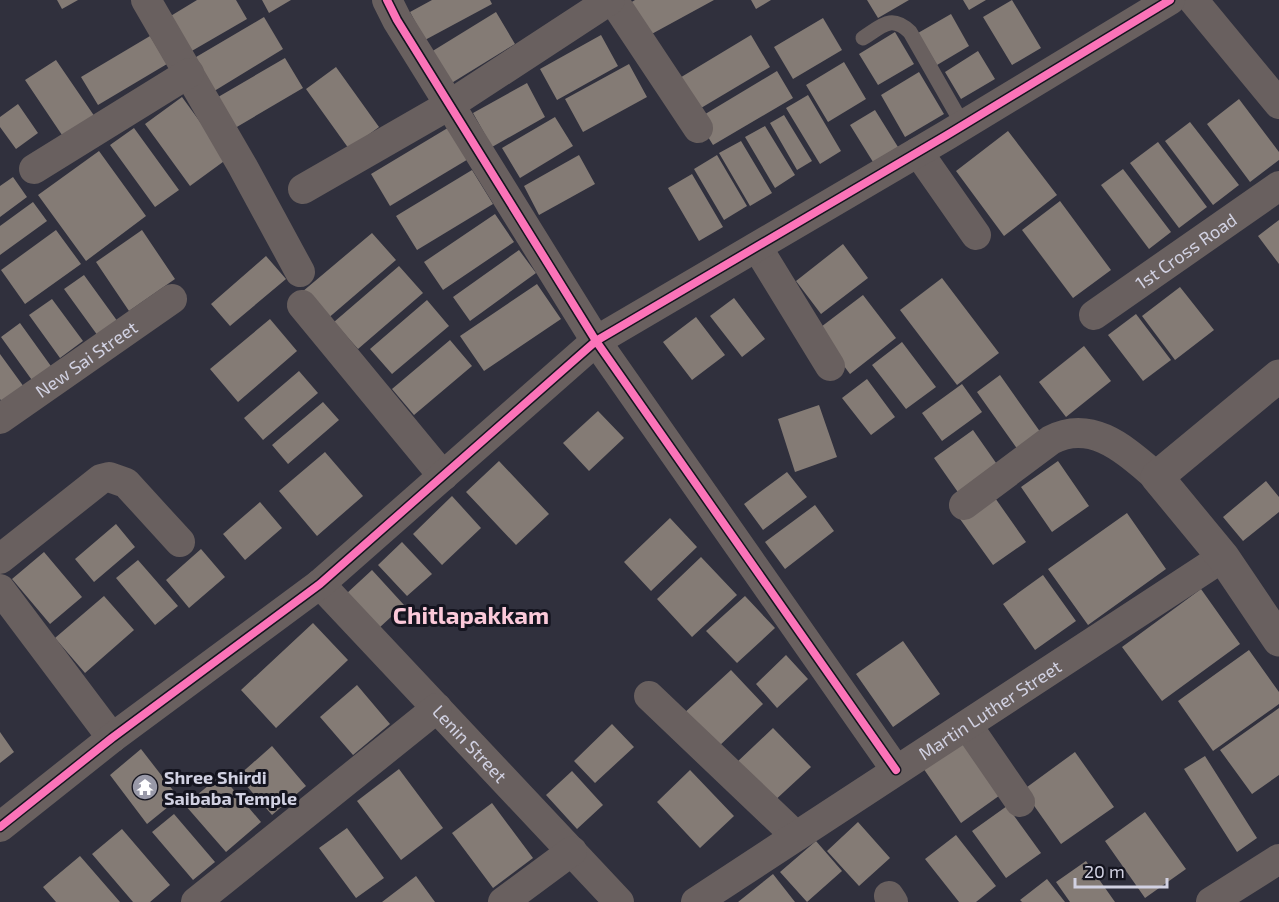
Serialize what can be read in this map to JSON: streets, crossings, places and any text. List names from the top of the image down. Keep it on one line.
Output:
{"streets":{"street":["1st Cross Road","New Sai Street","Martin Luther Street","Lenin Street"]},"districts":["Chitlapakkam"],"places":{"temple":["Shree Shirdi Saibaba Temple"]},"scale_bar":"20 m"}
